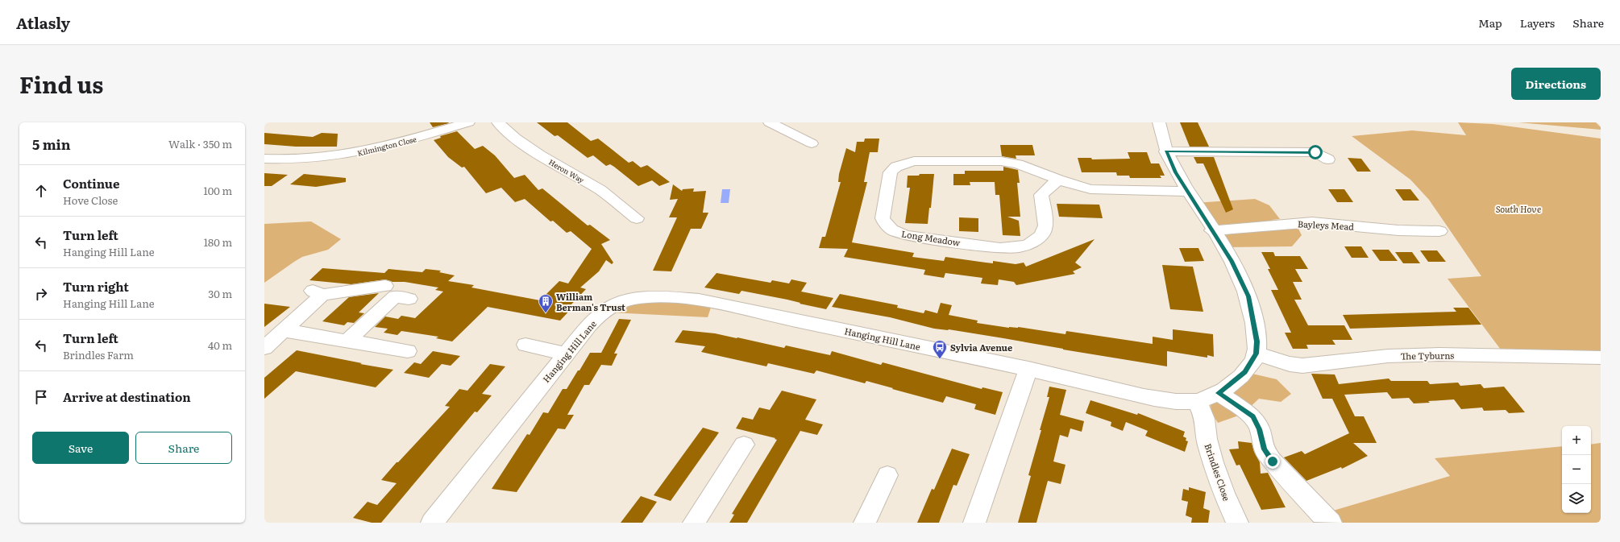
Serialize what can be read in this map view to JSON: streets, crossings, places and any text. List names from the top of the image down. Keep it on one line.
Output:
{"streets":{"street":["Kilmington Close","Heron Way","Bayleys Mead","Long Meadow","Hanging Hill Lane","The Tyburns","Brindles Close"]},"crossings":[["Hanging Hill Lane","The Tyburns"],["Hanging Hill Lane","Brindles Close"]],"parks":["South Hove"],"places":{"building":["William Berman's Trust"],"bus stop":["Sylvia Avenue"]},"page":{"header":"Atlasly","nav":["Map","Layers","Share"],"title":"Find us","buttons":["Directions",["Save","Share"]],"heading":["5 min","Walk · 350 m"],"list":[["Continue","Hove Close","100 m"],["Turn left","Hanging Hill Lane","180 m"],["Turn right","Hanging Hill Lane","30 m"],["Turn left","Brindles Farm","40 m"],"Arrive at destination"],"map_buttons":["+","−"]}}
